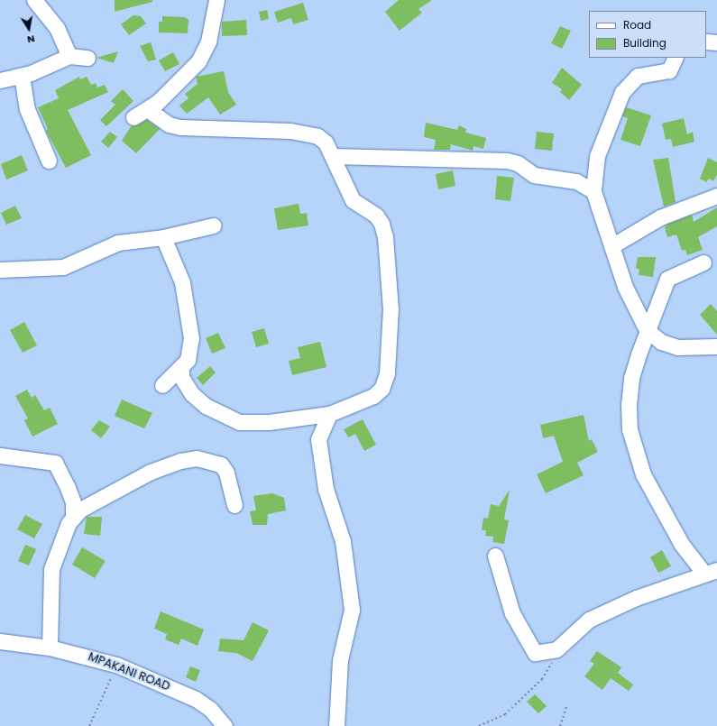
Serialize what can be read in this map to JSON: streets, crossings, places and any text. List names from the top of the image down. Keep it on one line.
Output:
{"streets":{"street":["MPAKANI ROAD"]},"legend":["Road","Building"],"north":"bottom"}
